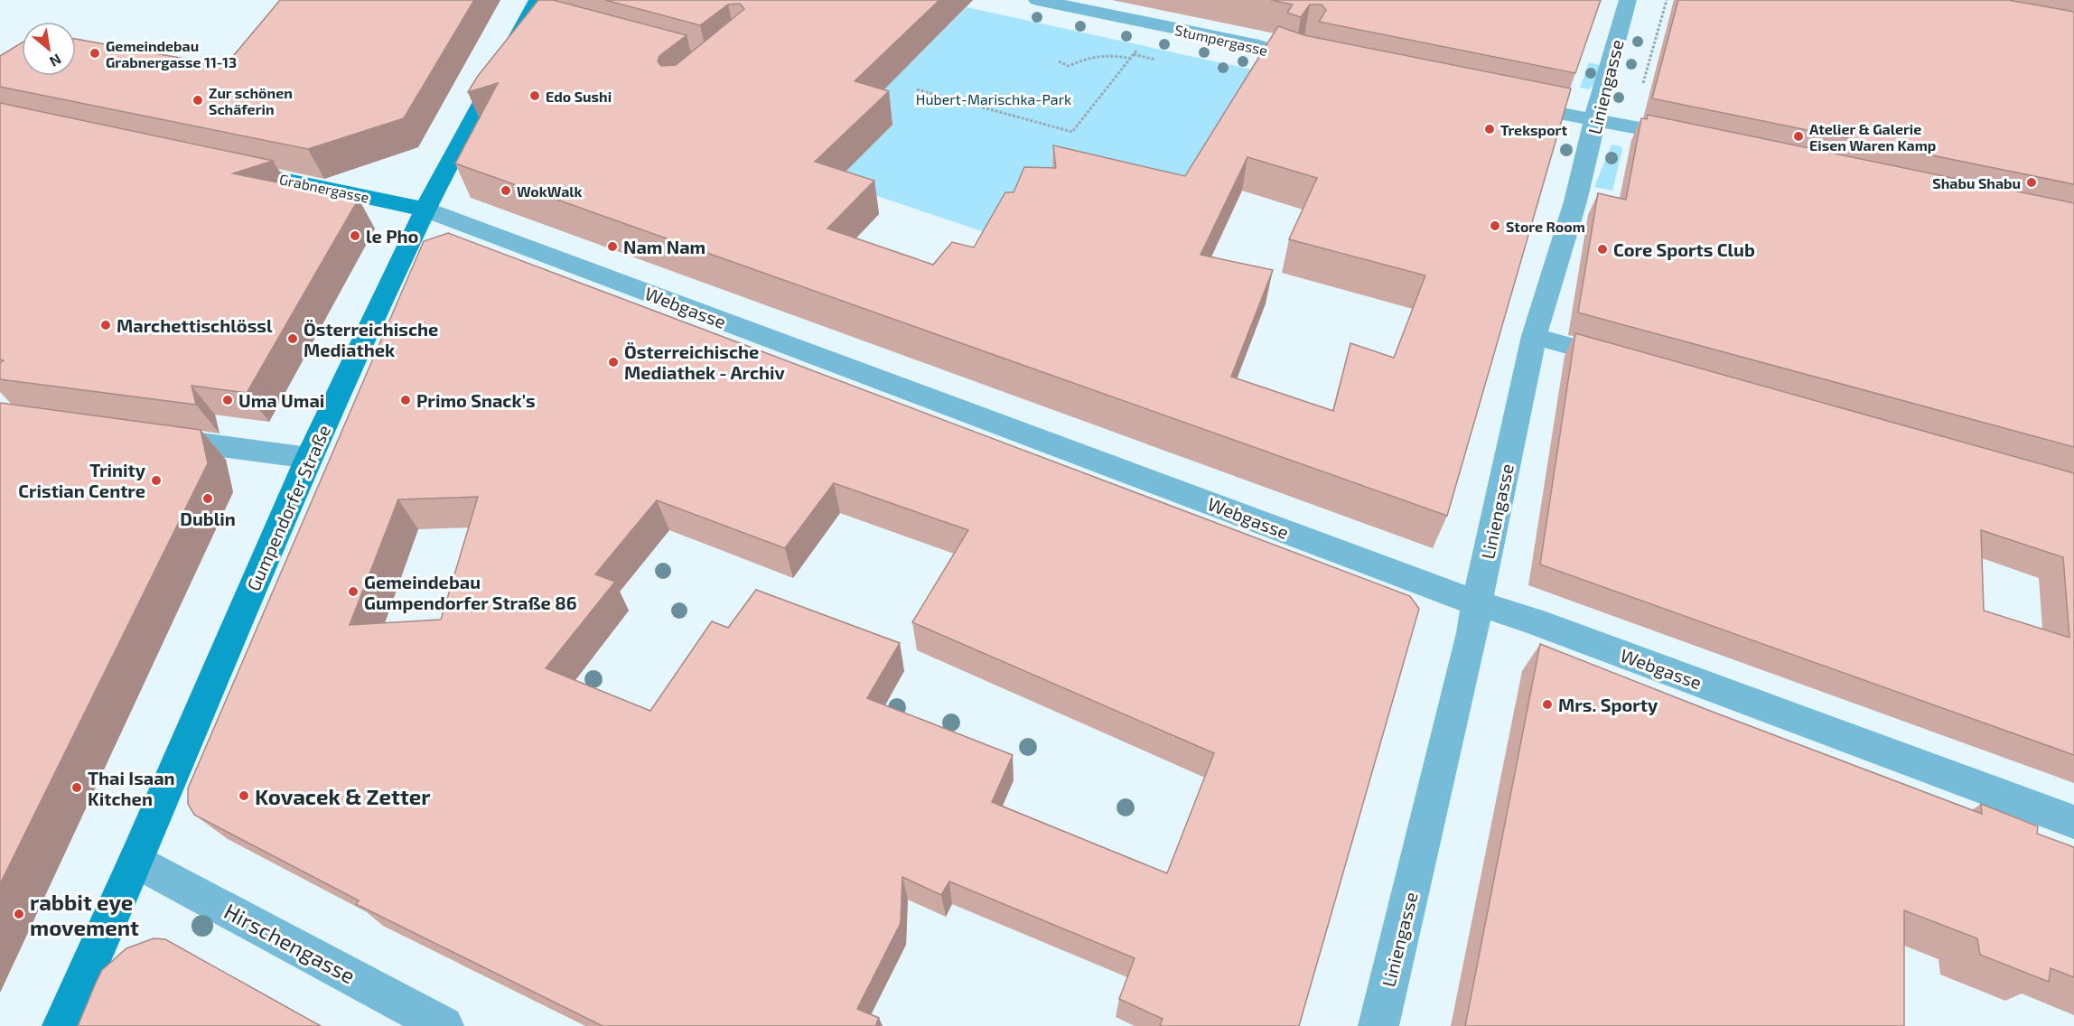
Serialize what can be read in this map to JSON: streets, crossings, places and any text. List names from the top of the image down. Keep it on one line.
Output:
{"streets":{"street":["Stumpergasse","Liniengasse","Grabnergasse","Webgasse","Gumpendorfer Straße","Hirschengasse"]},"crossings":[["Liniengasse","Webgasse"],["Grabnergasse","Webgasse"],["Grabnergasse","Gumpendorfer Straße"],["Webgasse","Gumpendorfer Straße"],["Gumpendorfer Straße","Hirschengasse"]],"parks":["Hubert-Marischka-Park"],"places":["Gemeindebau Grabnergasse 11-13","Edo Sushi","Zur schönen Schäferin","Treksport","Atelier & Galerie Eisen Waren Kamp","Shabu Shabu","WokWalk","Store Room","le Pho","Nam Nam","Core Sports Club","Marchettischlössl","Österreichische Mediathek","Österreichische Mediathek - Archiv","Uma Umai","Primo Snack's","Trinity Cristian Centre","Dublin","Gemeindebau Gumpendorfer Straße 86","Mrs. Sporty","Thai Isaan Kitchen","Kovacek & Zetter","rabbit eye movement"],"north":"bottom right"}
